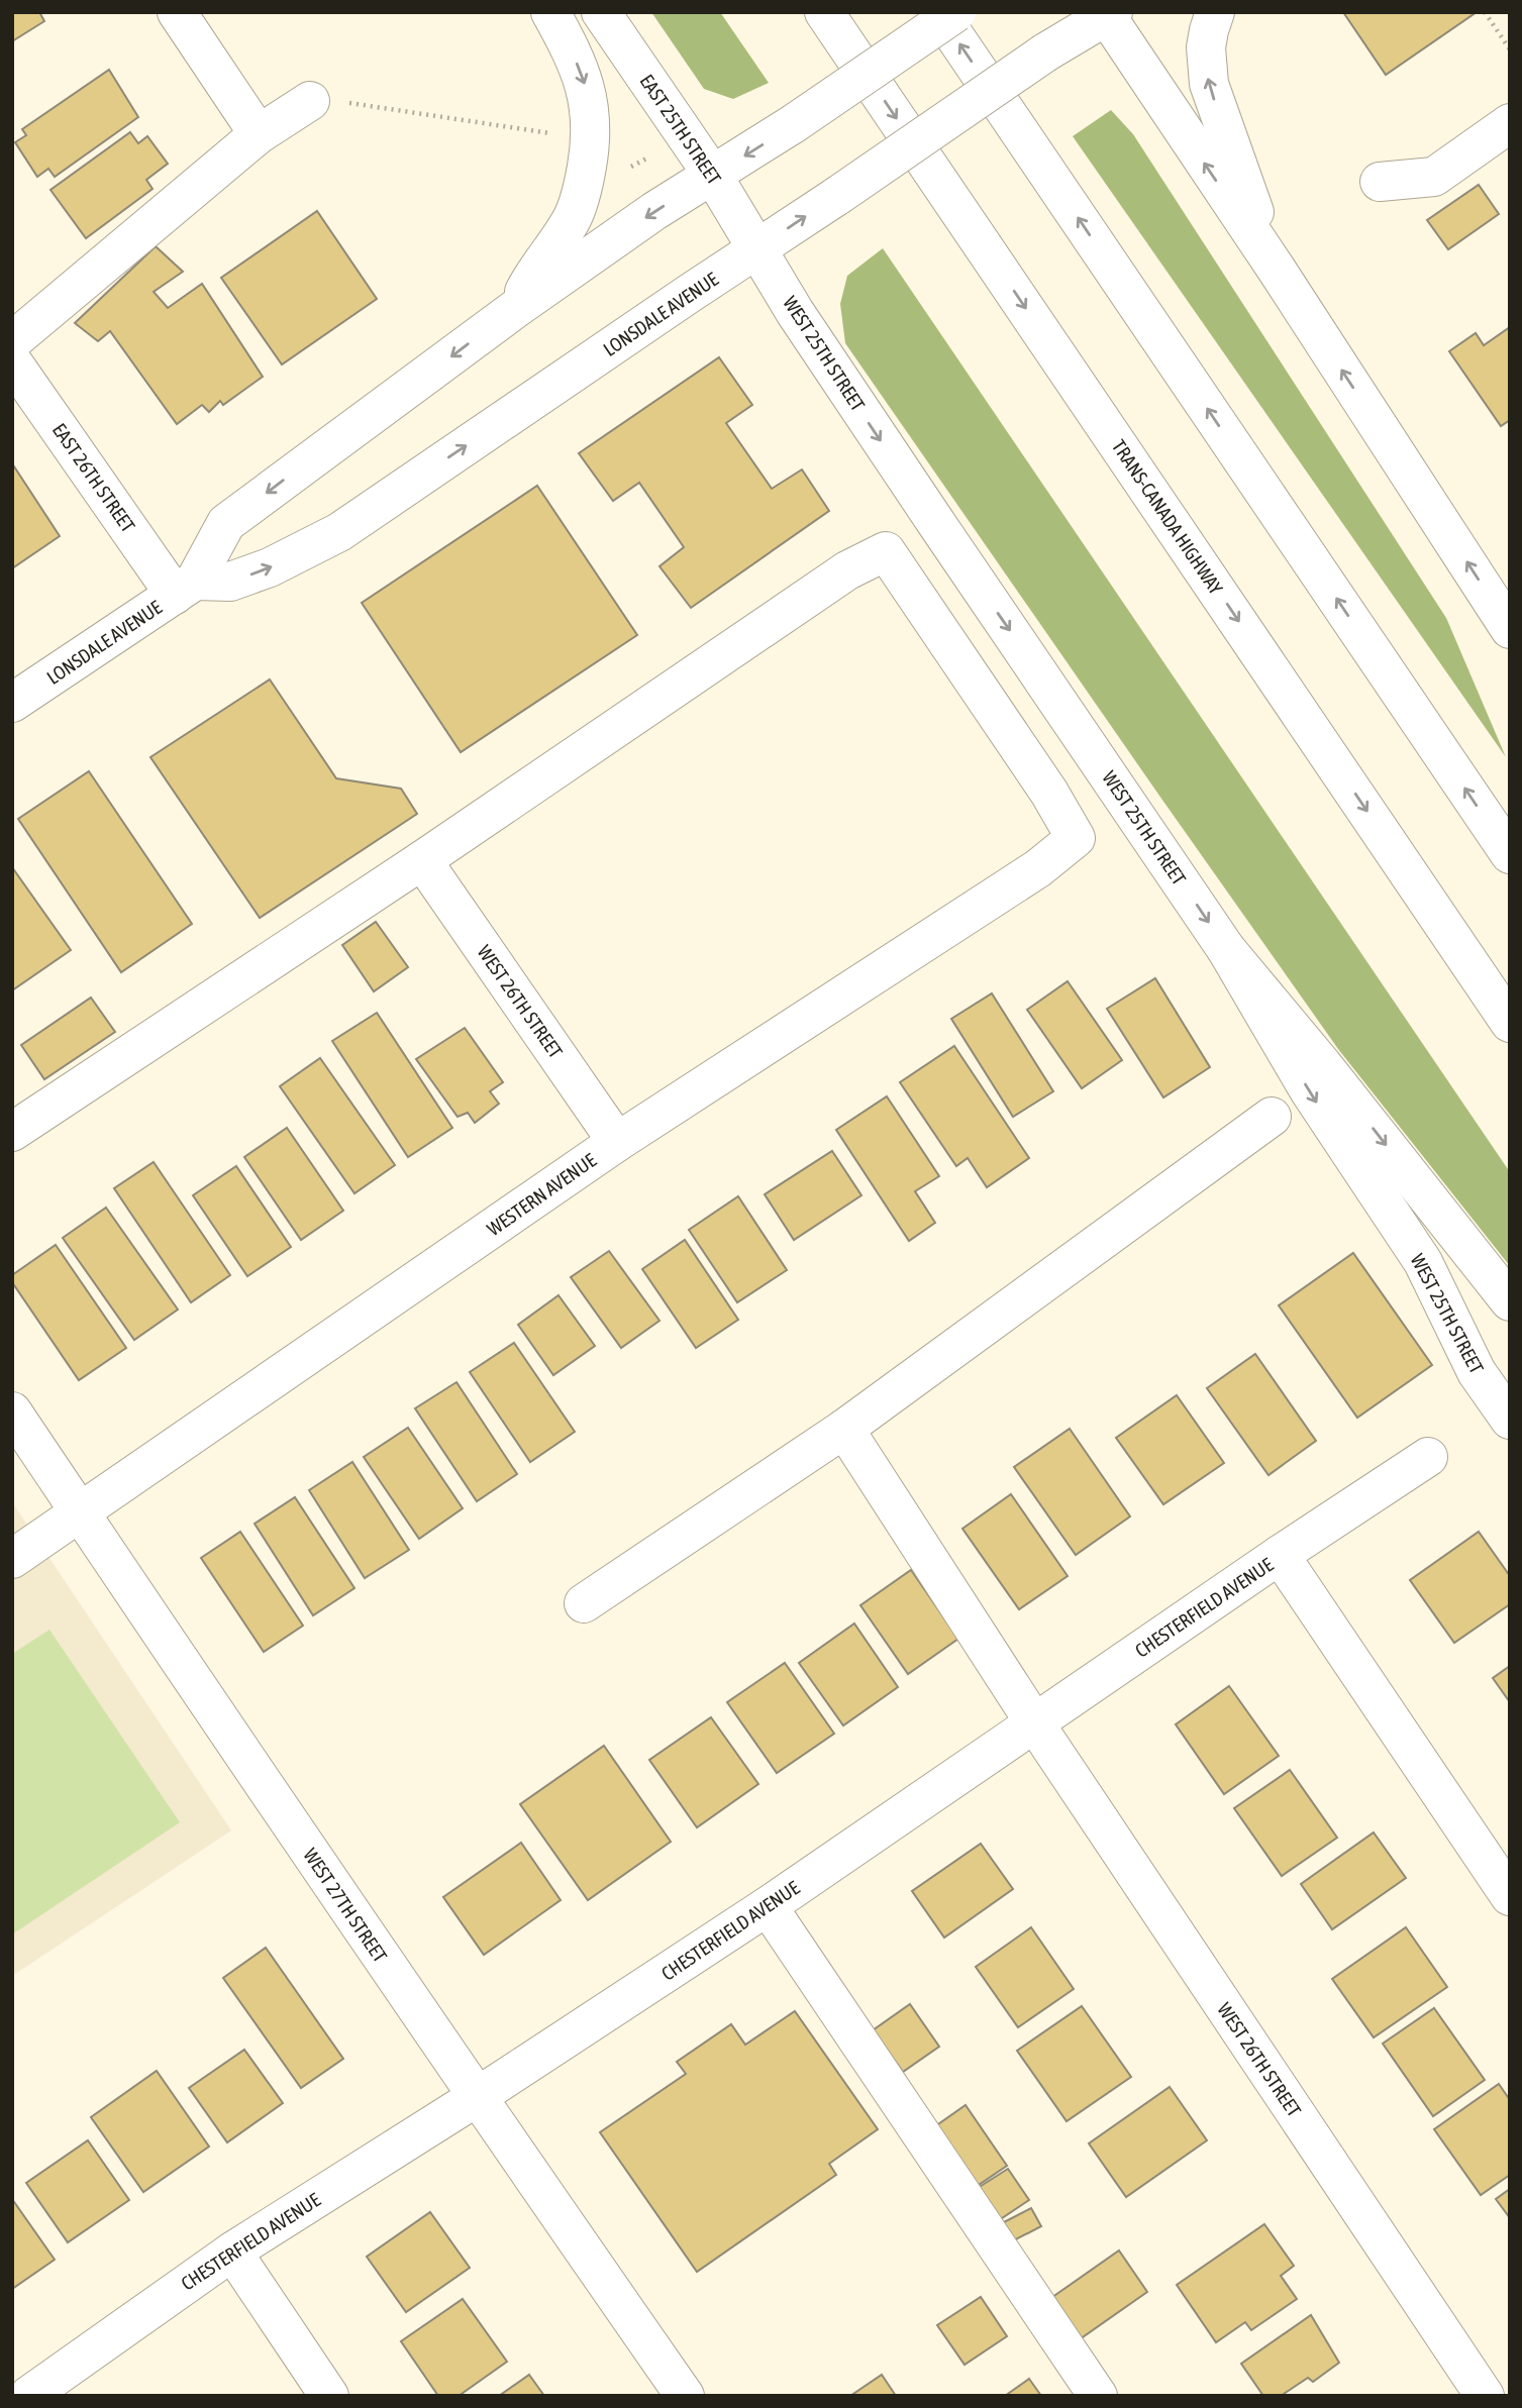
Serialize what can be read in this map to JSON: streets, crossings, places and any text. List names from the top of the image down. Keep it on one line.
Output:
{"streets":{"main road":["EAST 25TH STREET","LONSDALE AVENUE","WEST 25TH STREET","EAST 26TH STREET","TRANS-CANADA HIGHWAY","WEST 26TH STREET","WESTERN AVENUE","CHESTERFIELD AVENUE","WEST 27TH STREET"]},"crossings":[["EAST 25TH STREET","LONSDALE AVENUE"],["EAST 25TH STREET","WEST 25TH STREET"],["LONSDALE AVENUE","WEST 25TH STREET"],["LONSDALE AVENUE","EAST 26TH STREET"],["WEST 26TH STREET","WESTERN AVENUE"],["WEST 26TH STREET","CHESTERFIELD AVENUE"],["WESTERN AVENUE","WEST 27TH STREET"],["CHESTERFIELD AVENUE","WEST 27TH STREET"]]}
